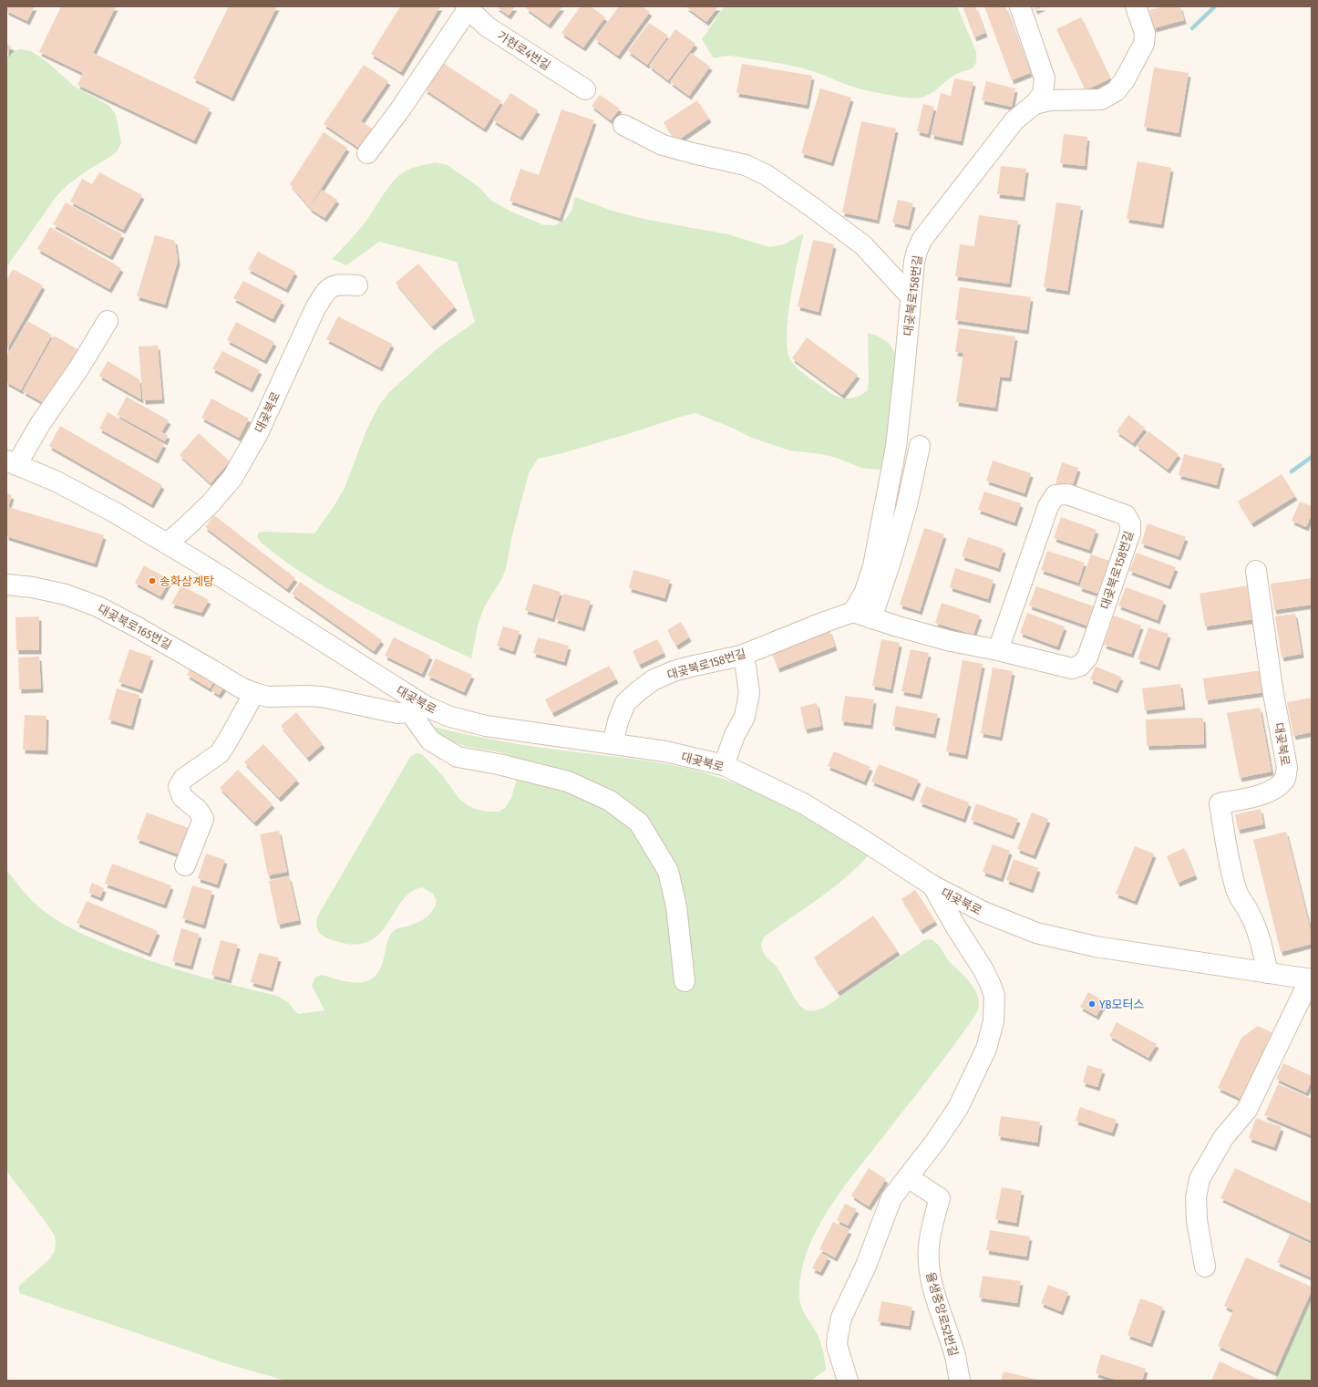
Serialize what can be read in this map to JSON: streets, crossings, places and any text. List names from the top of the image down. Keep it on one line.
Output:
{"streets":{"street":["가현로4번길","대곶북로158번길","대곶북로","대곶북로165번길","율생중앙로52번길"]},"crossings":[["대곶북로158번길","대곶북로"],["대곶북로","대곶북로165번길"]],"places":["송화삼계탕","YB모터스"]}
